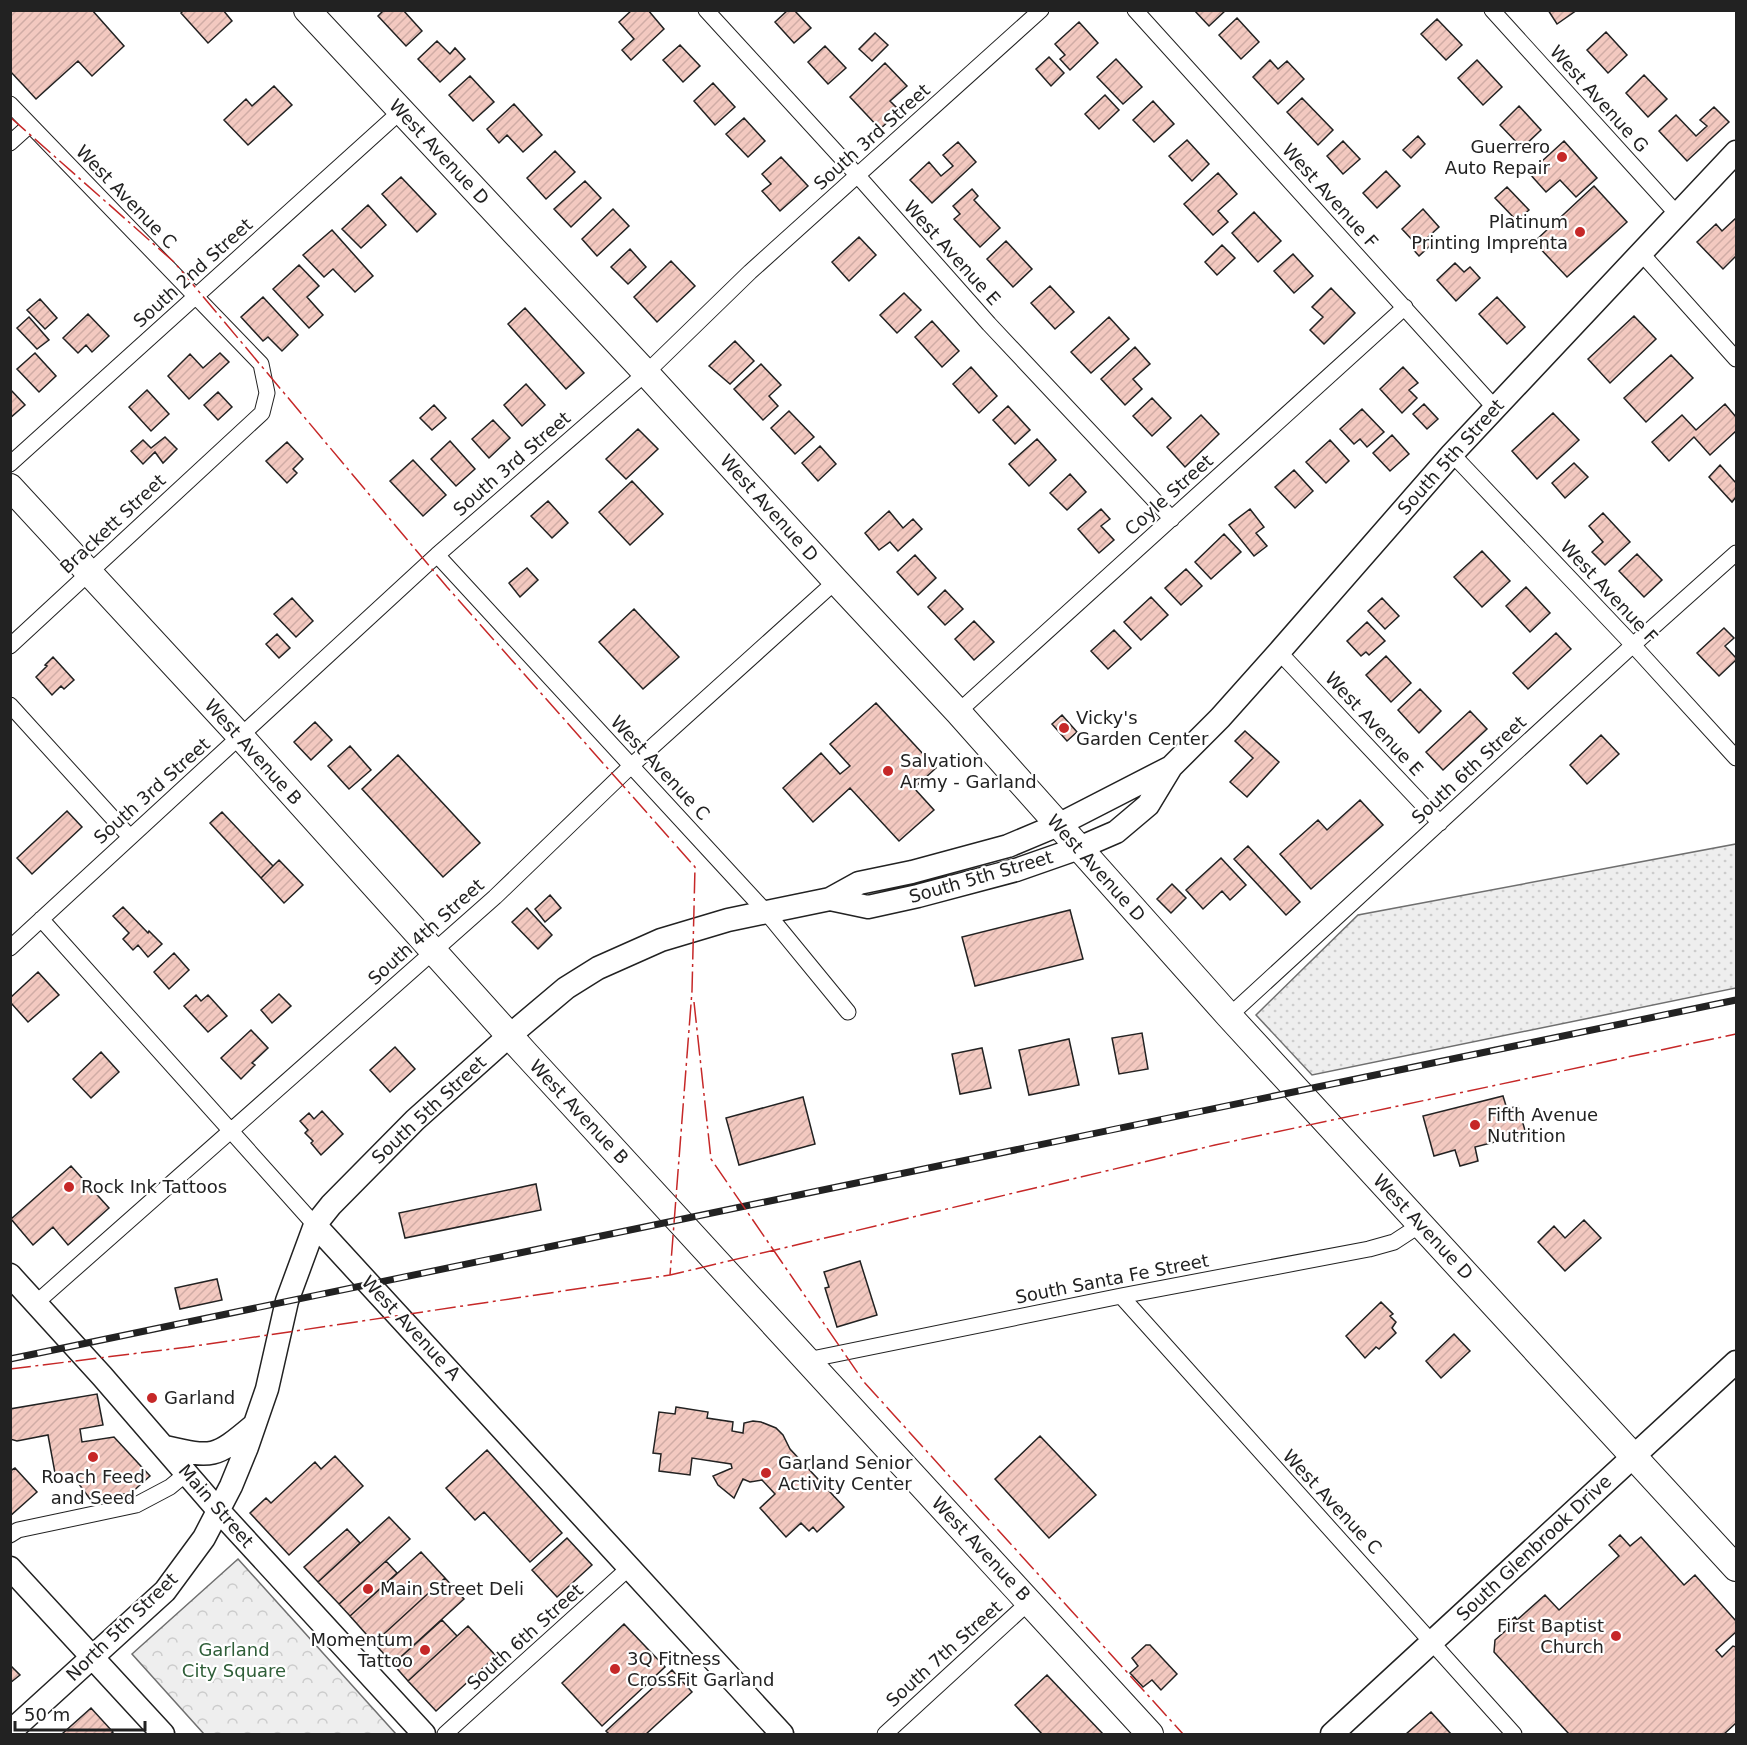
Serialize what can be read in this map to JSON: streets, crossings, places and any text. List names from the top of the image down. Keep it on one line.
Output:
{"streets":{"main road":["West Avenue D","West Avenue B"],"street":["West Avenue G","South 3rd Street","West Avenue F","West Avenue C","West Avenue E","South 2nd Street","South 5th Street","Coyle Street","Brackett Street","South 6th Street","South 4th Street","South Santa Fe Street","West Avenue A","Main Street","South Glenbrook Drive","North 5th Street","South 7th Street"]},"crossings":[["West Avenue G","South 5th Street"],["South 3rd Street","West Avenue D"],["South 3rd Street","West Avenue C"],["South 3rd Street","West Avenue E"],["South 3rd Street","West Avenue B"],["South 3rd Street","West Avenue A"],["West Avenue D","South 2nd Street"],["West Avenue D","South 5th Street"],["West Avenue D","Coyle Street"],["West Avenue D","South 6th Street"],["West Avenue D","South 4th Street"],["West Avenue D","South Santa Fe Street"],["West Avenue D","South Glenbrook Drive"],["West Avenue F","South 5th Street"],["West Avenue F","Coyle Street"],["West Avenue F","South 6th Street"],["West Avenue C","South 2nd Street"],["West Avenue C","South 5th Street"],["West Avenue C","Brackett Street"],["West Avenue C","South 4th Street"],["West Avenue C","South Santa Fe Street"],["West Avenue C","South Glenbrook Drive"],["West Avenue E","South 5th Street"],["West Avenue E","Coyle Street"],["West Avenue E","South 6th Street"],["South 5th Street","West Avenue B"],["South 5th Street","West Avenue A"],["South 5th Street","Main Street"],["South 5th Street","North 5th Street"],["Brackett Street","West Avenue B"],["West Avenue B","South 4th Street"],["West Avenue B","South Santa Fe Street"],["West Avenue B","South 7th Street"],["South 6th Street","West Avenue A"],["South 4th Street","West Avenue A"],["South 4th Street","Main Street"],["Main Street","North 5th Street"]],"parks":["Garland City Square"],"places":["Guerrero Auto Repair","Platinum Printing Imprenta","Vicky's Garden Center","Salvation Army - Garland","Fifth Avenue Nutrition","Rock Ink Tattoos","Garland","Roach Feed and Seed","Garland Senior Activity Center","Main Street Deli","First Baptist Church","Momentum Tattoo","3Q Fitness CrossFit Garland"],"scale_bar":"50 m"}
